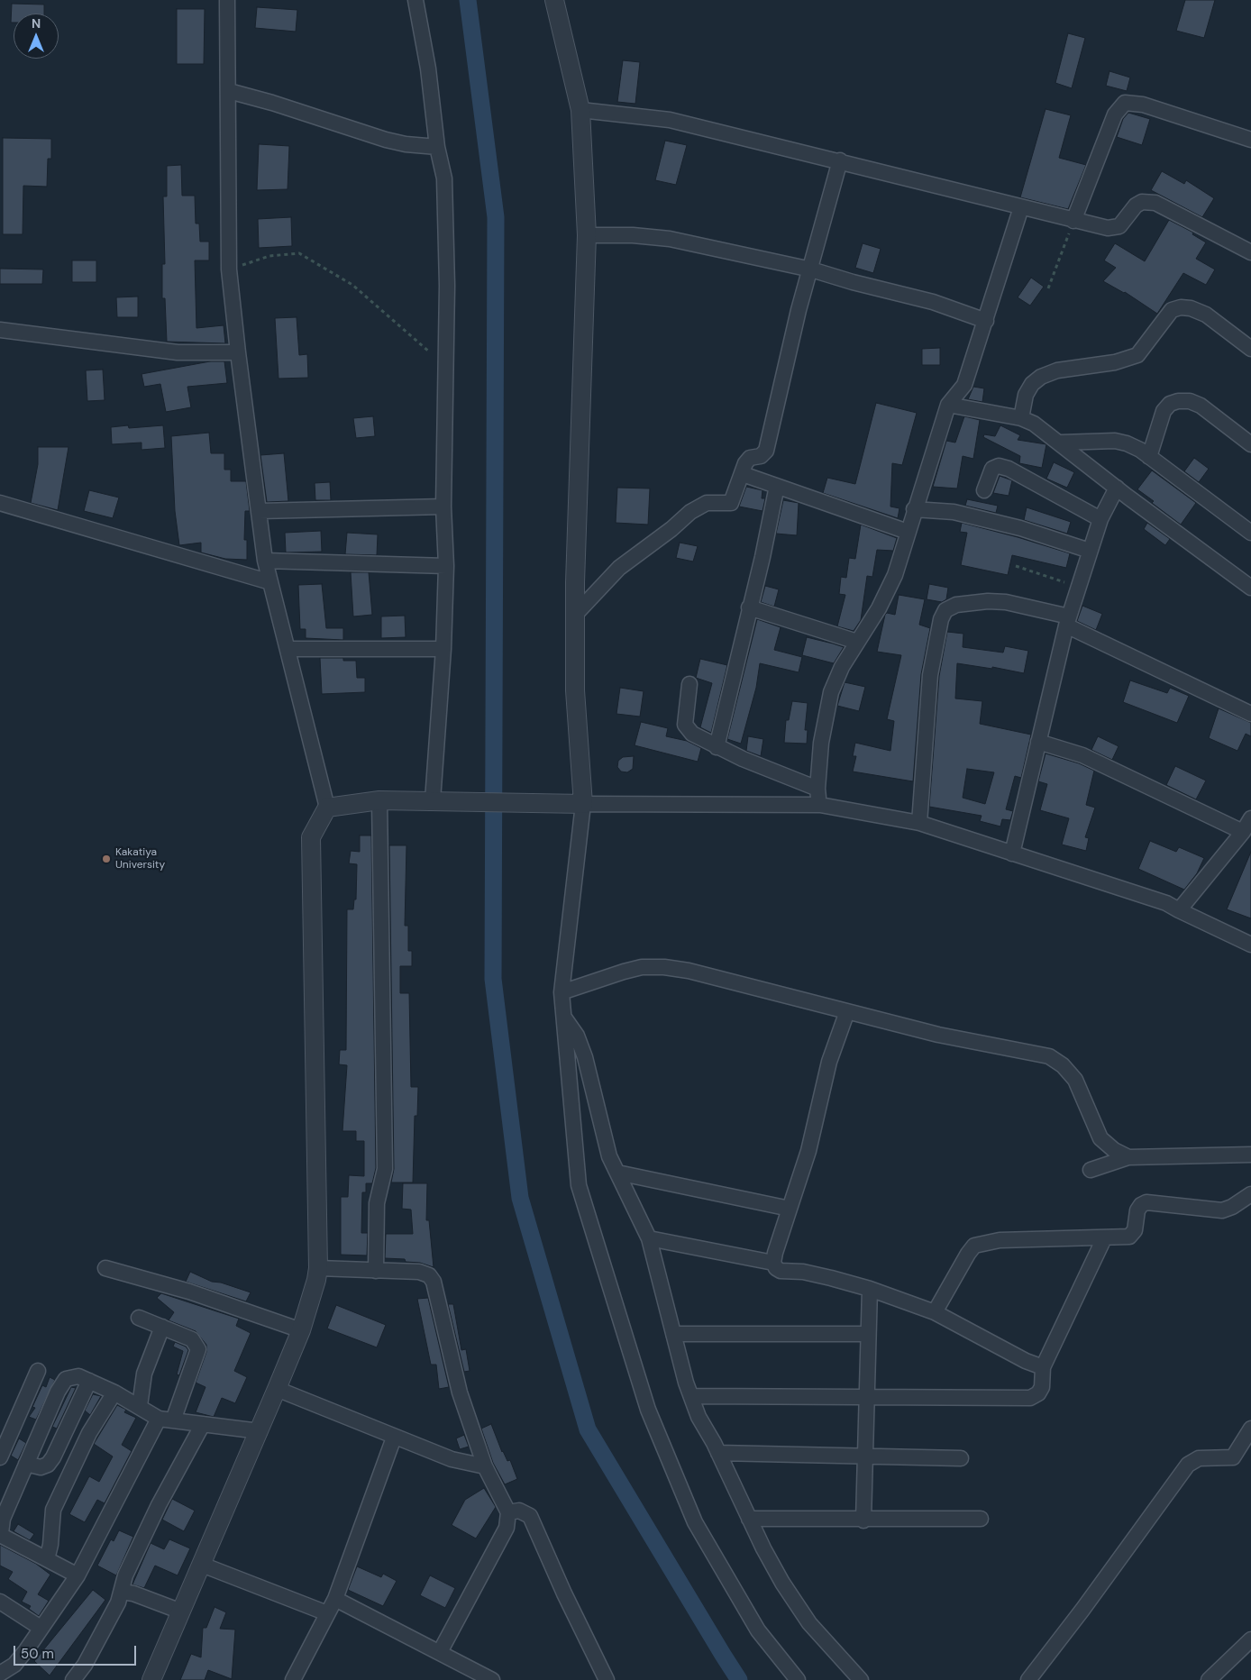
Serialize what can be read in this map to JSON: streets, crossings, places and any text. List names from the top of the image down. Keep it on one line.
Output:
{"places":["Kakatiya University"],"scale_bar":"50 m","north":"top"}
